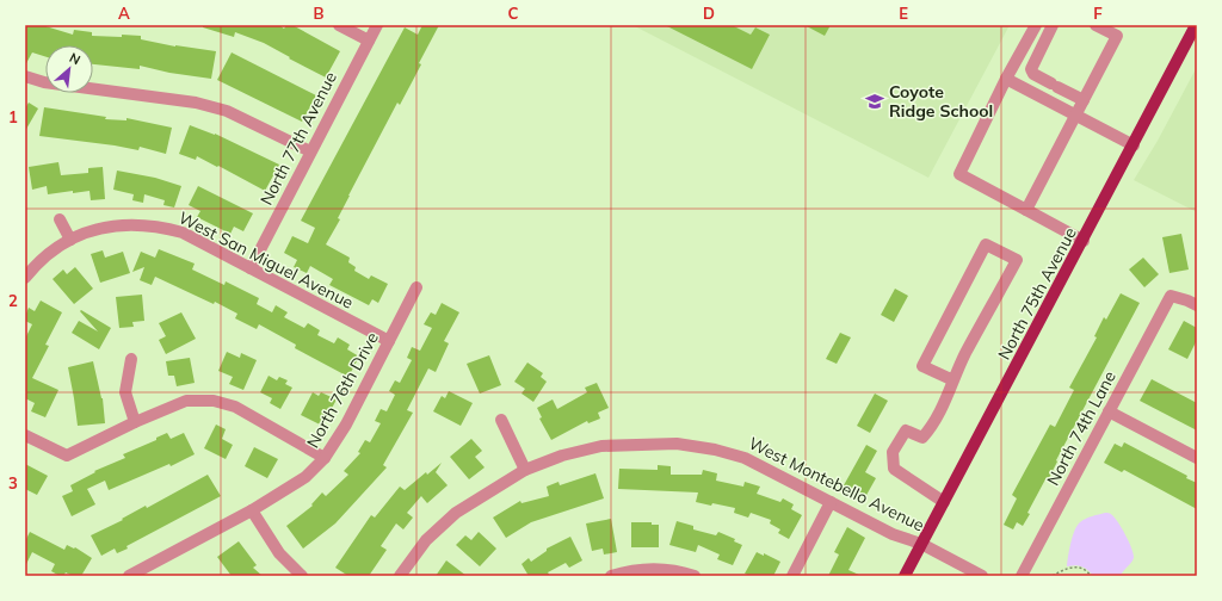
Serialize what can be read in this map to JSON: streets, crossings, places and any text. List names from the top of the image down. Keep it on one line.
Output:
{"streets":{"main road":["North 75th Avenue"],"street":["North 77th Avenue","West San Miguel Avenue","North 76th Drive","North 74th Lane","West Montebello Avenue"]},"crossings":[["North 77th Avenue","West San Miguel Avenue"],["West San Miguel Avenue","North 76th Drive"],["North 75th Avenue","West Montebello Avenue"]],"places":{"school or university":["Coyote Ridge School"]},"north":"top right","grid":{"columns":["A","B","C","D","E","F"],"rows":["1","2","3"]}}
